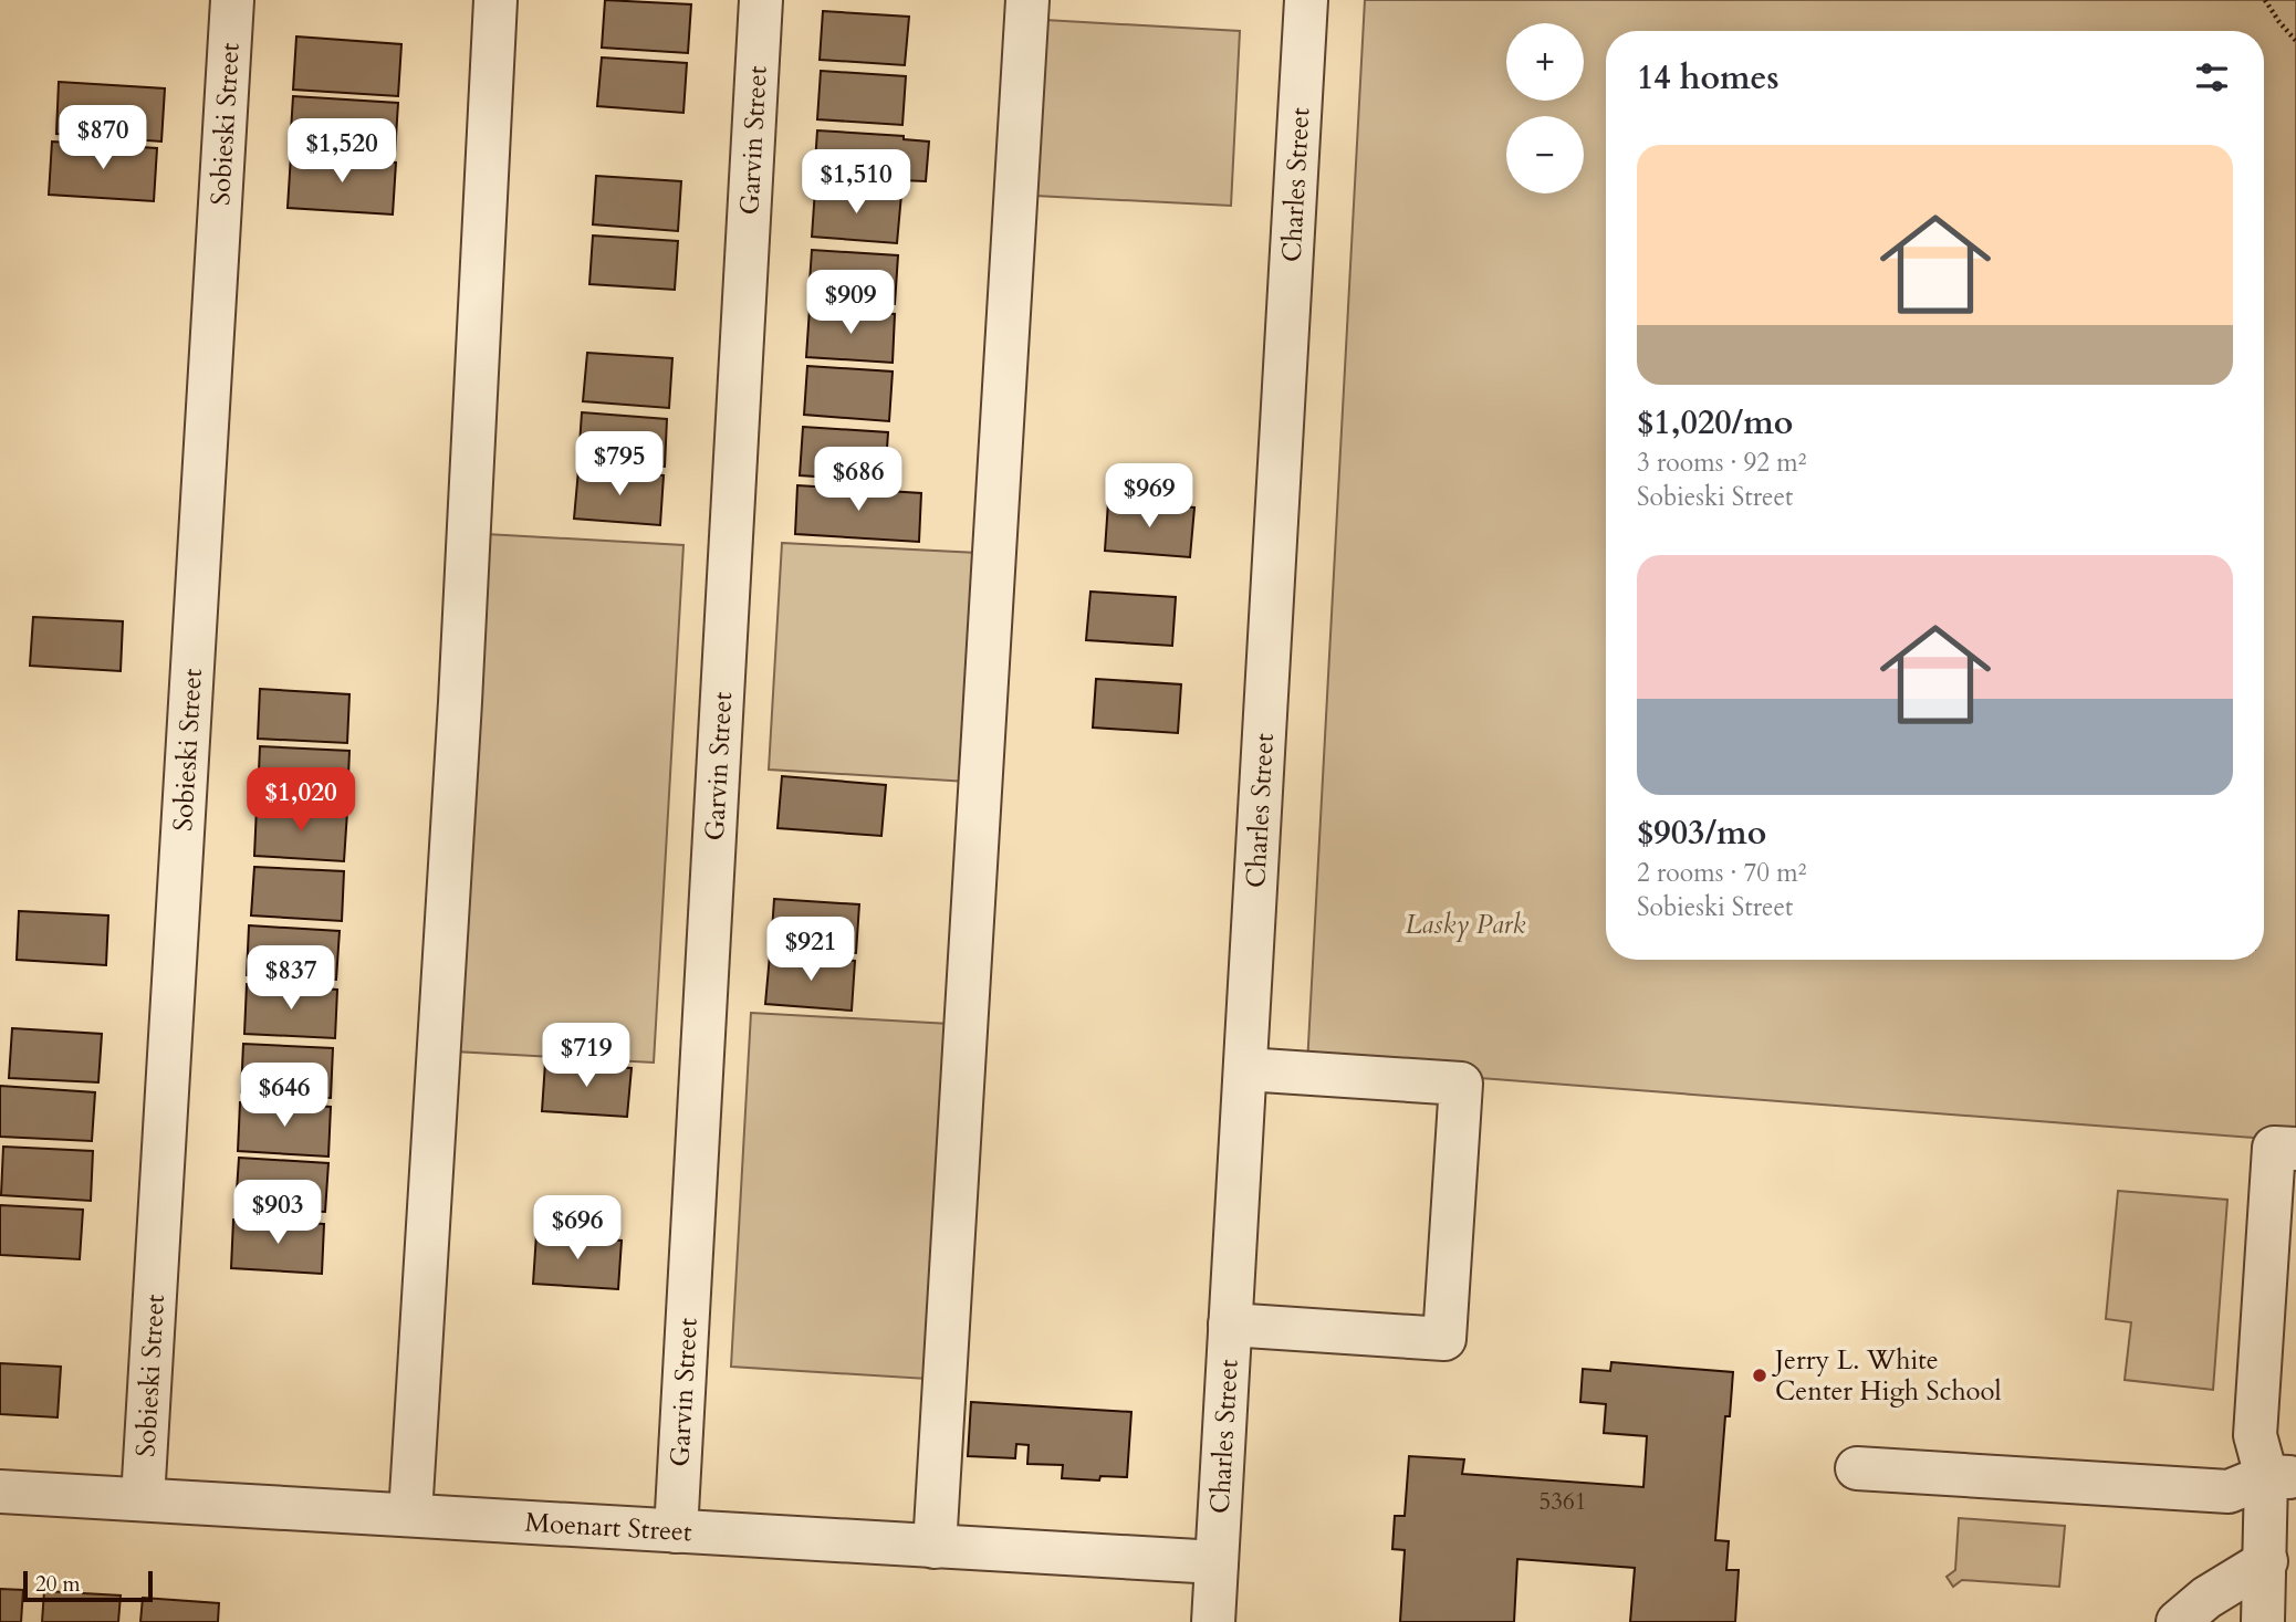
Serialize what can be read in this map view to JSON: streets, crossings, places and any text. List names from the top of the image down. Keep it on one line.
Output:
{"streets":{"street":["Sobieski Street","Garvin Street","Charles Street","Moenart Street"]},"crossings":[["Sobieski Street","Moenart Street"],["Garvin Street","Moenart Street"],["Charles Street","Moenart Street"]],"parks":["Lasky Park"],"places":["Jerry L. White Center High School"],"house_numbers":["5361"],"scale_bar":"20 m","page":{"map_buttons":["+","−"],"heading":"14 homes","price":["$870","$1,520","$1,510","$909","$795","$686","$969","$1,020","$921","$837","$719","$646","$903","$696"],"list":[{"name":"$1,020/mo","note":"3 rooms · 92 m² · Sobieski Street"},{"name":"$903/mo","note":"2 rooms · 70 m² · Sobieski Street"}],"scale":"20 m"}}
